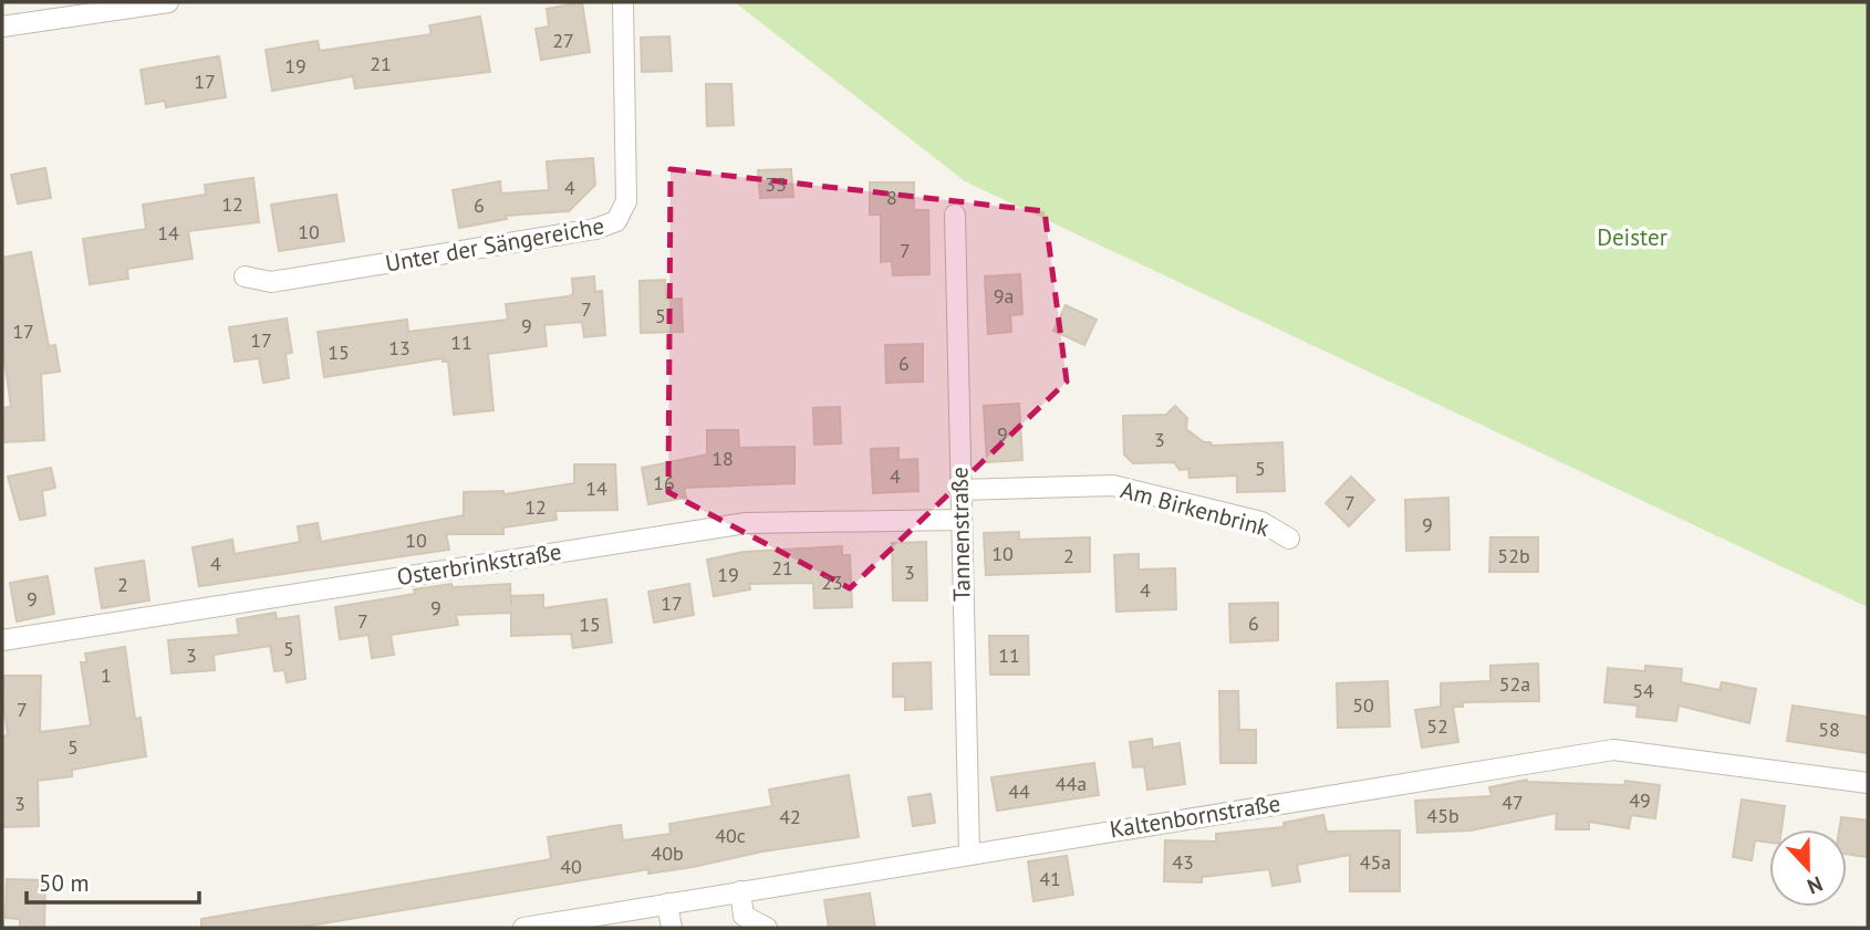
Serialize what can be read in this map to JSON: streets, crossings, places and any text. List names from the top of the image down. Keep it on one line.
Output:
{"streets":{"street":["Unter der Sängereiche","Am Birkenbrink","Tannenstraße","Osterbrinkstraße","Kaltenbornstraße"]},"crossings":[["Am Birkenbrink","Tannenstraße"],["Tannenstraße","Osterbrinkstraße"],["Tannenstraße","Kaltenbornstraße"]],"parks":["Deister"],"house_numbers":["27","21","19","17","33","4","8","12","6","10","14","7","9a","7","5","9","17","17","11","13","15","6","9","3","18","5","4","16","14","7","12","9","10","10","2","52b","4","21","3","19","23","2","4","9","17","9","7","6","15","5","3","11","1","52a","54","50","7","52","58","5","44a","44","49","47","3","45b","42","40c","40b","43","45a","40","41"],"scale_bar":"50 m","north":"bottom"}
